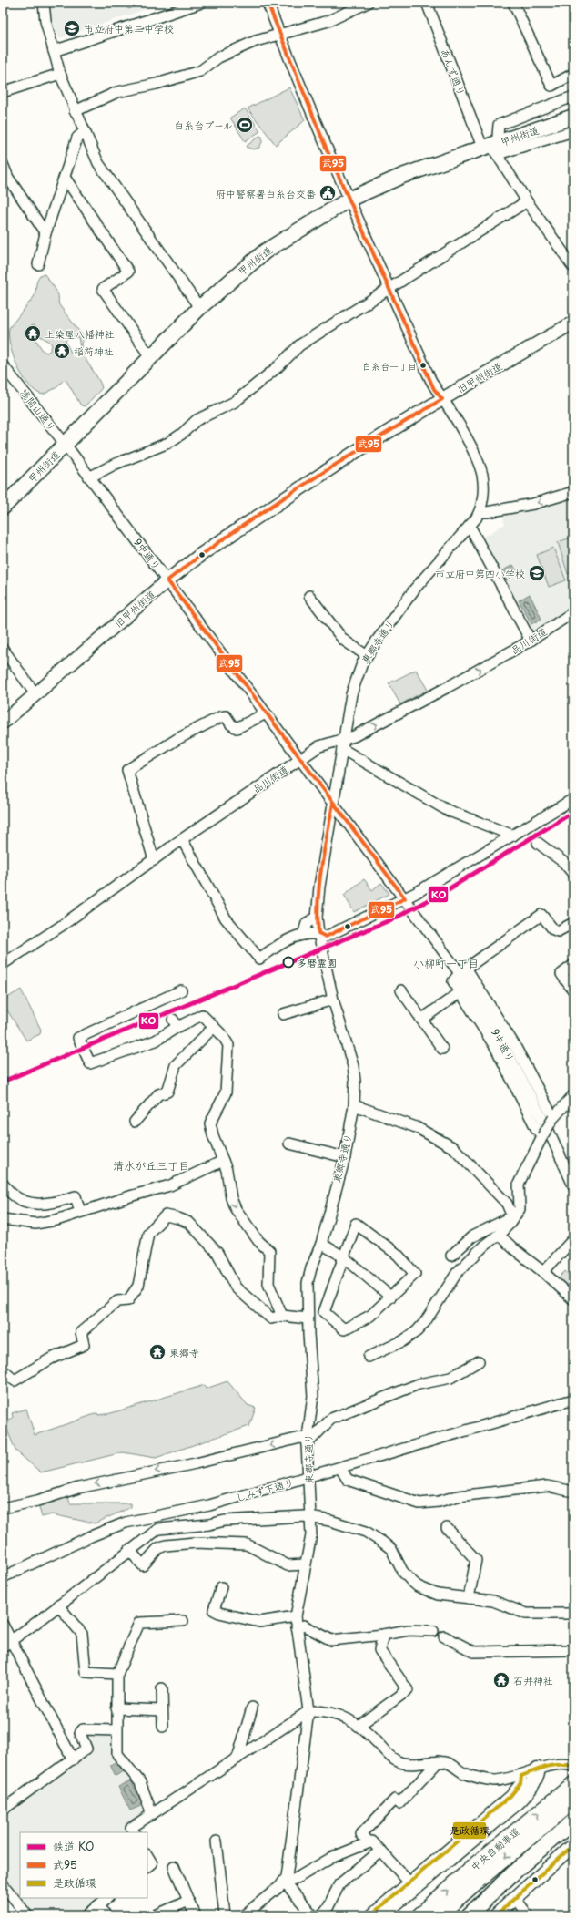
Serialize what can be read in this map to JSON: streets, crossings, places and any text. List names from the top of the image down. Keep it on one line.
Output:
{"streets":{"highway":["甲州街道","中央自動車道"],"main road":["旧甲州街道"],"street":["あんず通り","浅間山通り","9中通り","品川街道","東郷寺通り","しみず下通り"]},"crossings":[["あんず通り","甲州街道"],["甲州街道","浅間山通り"],["甲州街道","9中通り"],["甲州街道","東郷寺通り"],["旧甲州街道","9中通り"],["旧甲州街道","東郷寺通り"],["浅間山通り","9中通り"],["9中通り","品川街道"],["9中通り","東郷寺通り"],["品川街道","東郷寺通り"],["東郷寺通り","しみず下通り"]],"districts":["小柳町一丁目","清水が丘三丁目"],"places":{"school or university":["市立府中第二中学校","市立府中第四小学校"],"sports":["白糸台プール"],"public building":["府中警察署白糸台交番"],"temple":["上染屋八幡神社","稲荷神社","東郷寺","石井神社"],"other":["白糸台一丁目","多磨霊園"]},"lines":["transit line 武95","rail line KO","transit line 是政循環"],"legend":["鉄道 KO","武95","是政循環"]}
